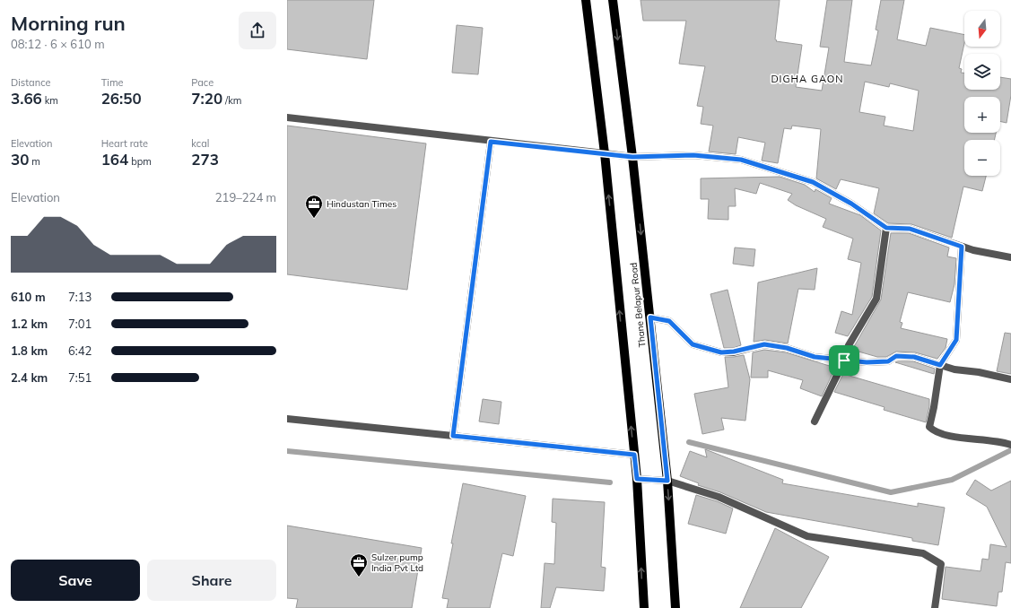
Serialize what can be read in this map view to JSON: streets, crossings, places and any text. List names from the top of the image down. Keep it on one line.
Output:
{"streets":{"main road":["Thane Belapur Road"]},"districts":["DIGHA GAON"],"places":{"office":["Hindustan Times","Sulzer pump India Pvt Ltd"]},"north":"bottom","page":{"heading":["Morning run","08:12 · 6 × 610 m"],"map_buttons":["+","−"],"stats":[["Distance","3.66 km"],["Time","26:50"],["Pace","7:20 /km"],["Elevation","30 m"],["Heart rate","164 bpm"],["kcal","273"]],"chart":["Elevation","219–224 m"],"list":[{"name":"610 m","note":"7:13"},{"name":"1.2 km","note":"7:01"},{"name":"1.8 km","note":"6:42"},{"name":"2.4 km","note":"7:51"}],"buttons":["Save","Share"]}}
